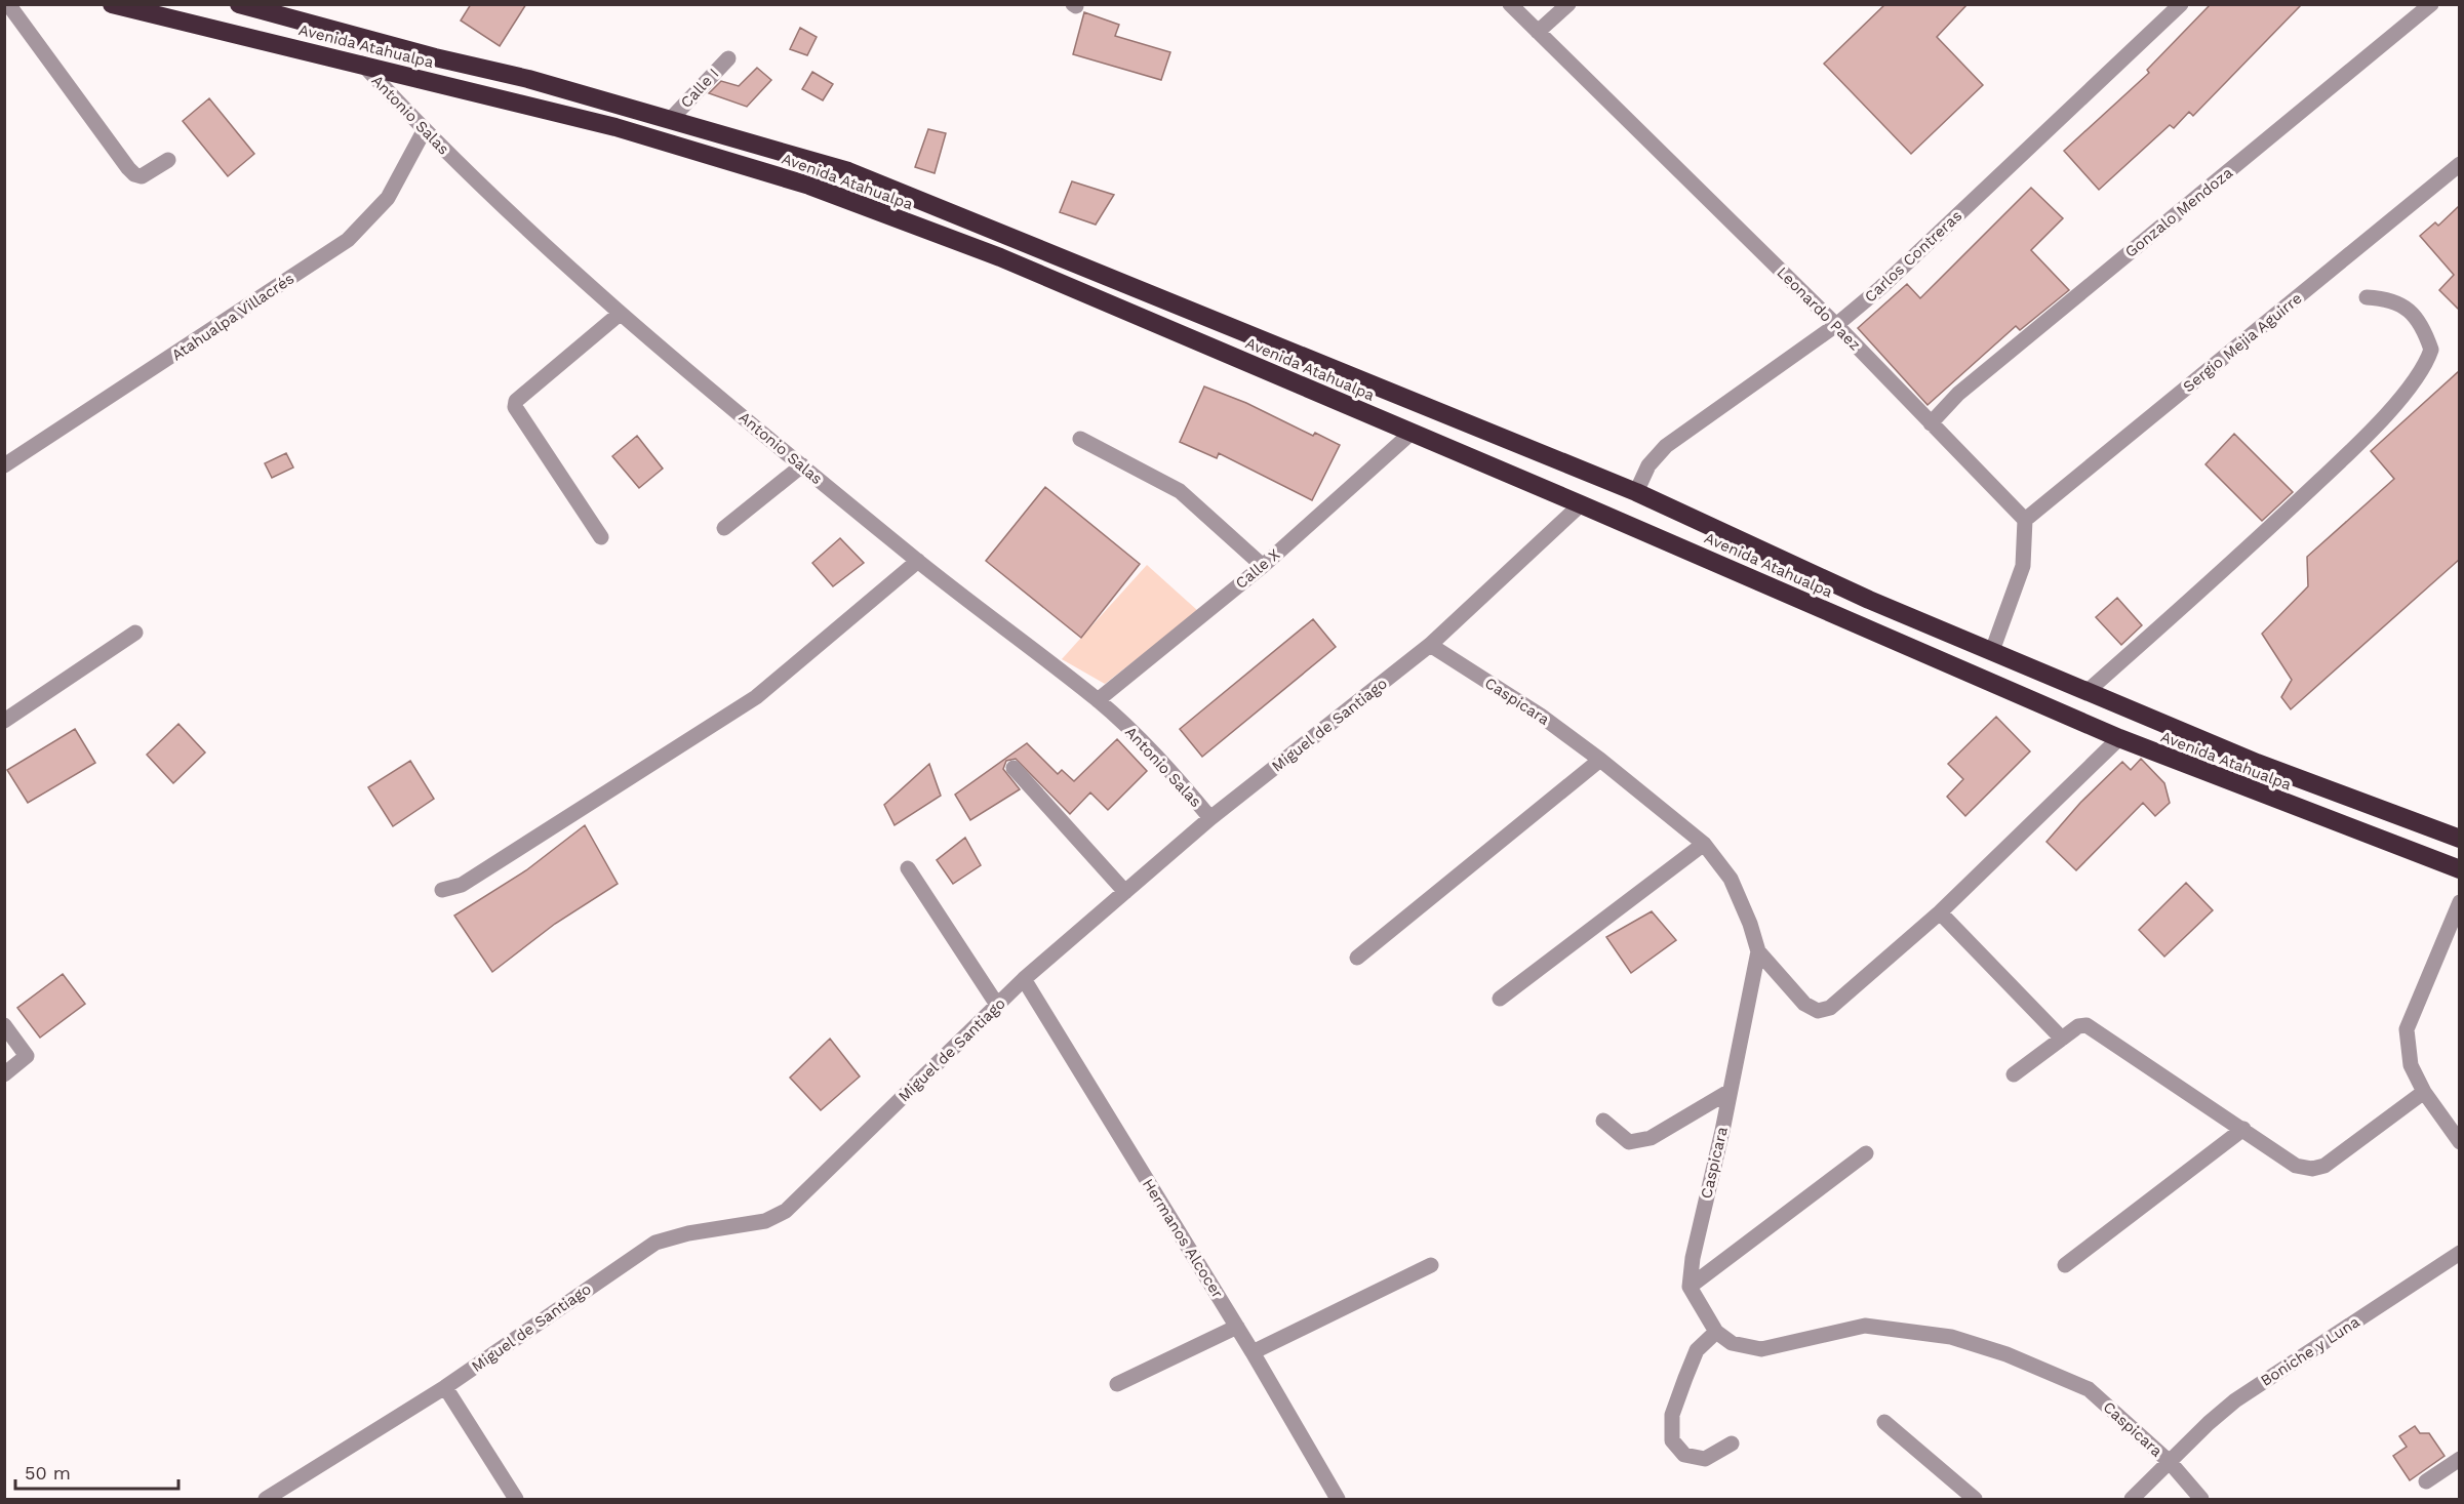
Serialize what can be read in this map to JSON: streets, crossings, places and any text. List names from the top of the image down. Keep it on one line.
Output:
{"streets":{"highway":["Avenida Atahualpa"],"street":["Calle I","Antonio Salas","Gonzalo Mendoza","Carlos Contreras","Leonardo Paez","Atahualpa Villacrés","Sergio Mejia Aguirre","Calle X","Caspicara","Miguel de Santiago","Hermanos Alcocer","Boniche y Luna"]},"crossings":[["Avenida Atahualpa","Calle I"],["Avenida Atahualpa","Antonio Salas"],["Avenida Atahualpa","Carlos Contreras"],["Avenida Atahualpa","Calle X"],["Avenida Atahualpa","Miguel de Santiago"],["Antonio Salas","Atahualpa Villacrés"],["Antonio Salas","Calle X"],["Antonio Salas","Miguel de Santiago"],["Gonzalo Mendoza","Leonardo Paez"],["Carlos Contreras","Leonardo Paez"],["Leonardo Paez","Sergio Mejia Aguirre"],["Caspicara","Miguel de Santiago"],["Caspicara","Boniche y Luna"],["Miguel de Santiago","Hermanos Alcocer"]],"scale_bar":"50 m"}
